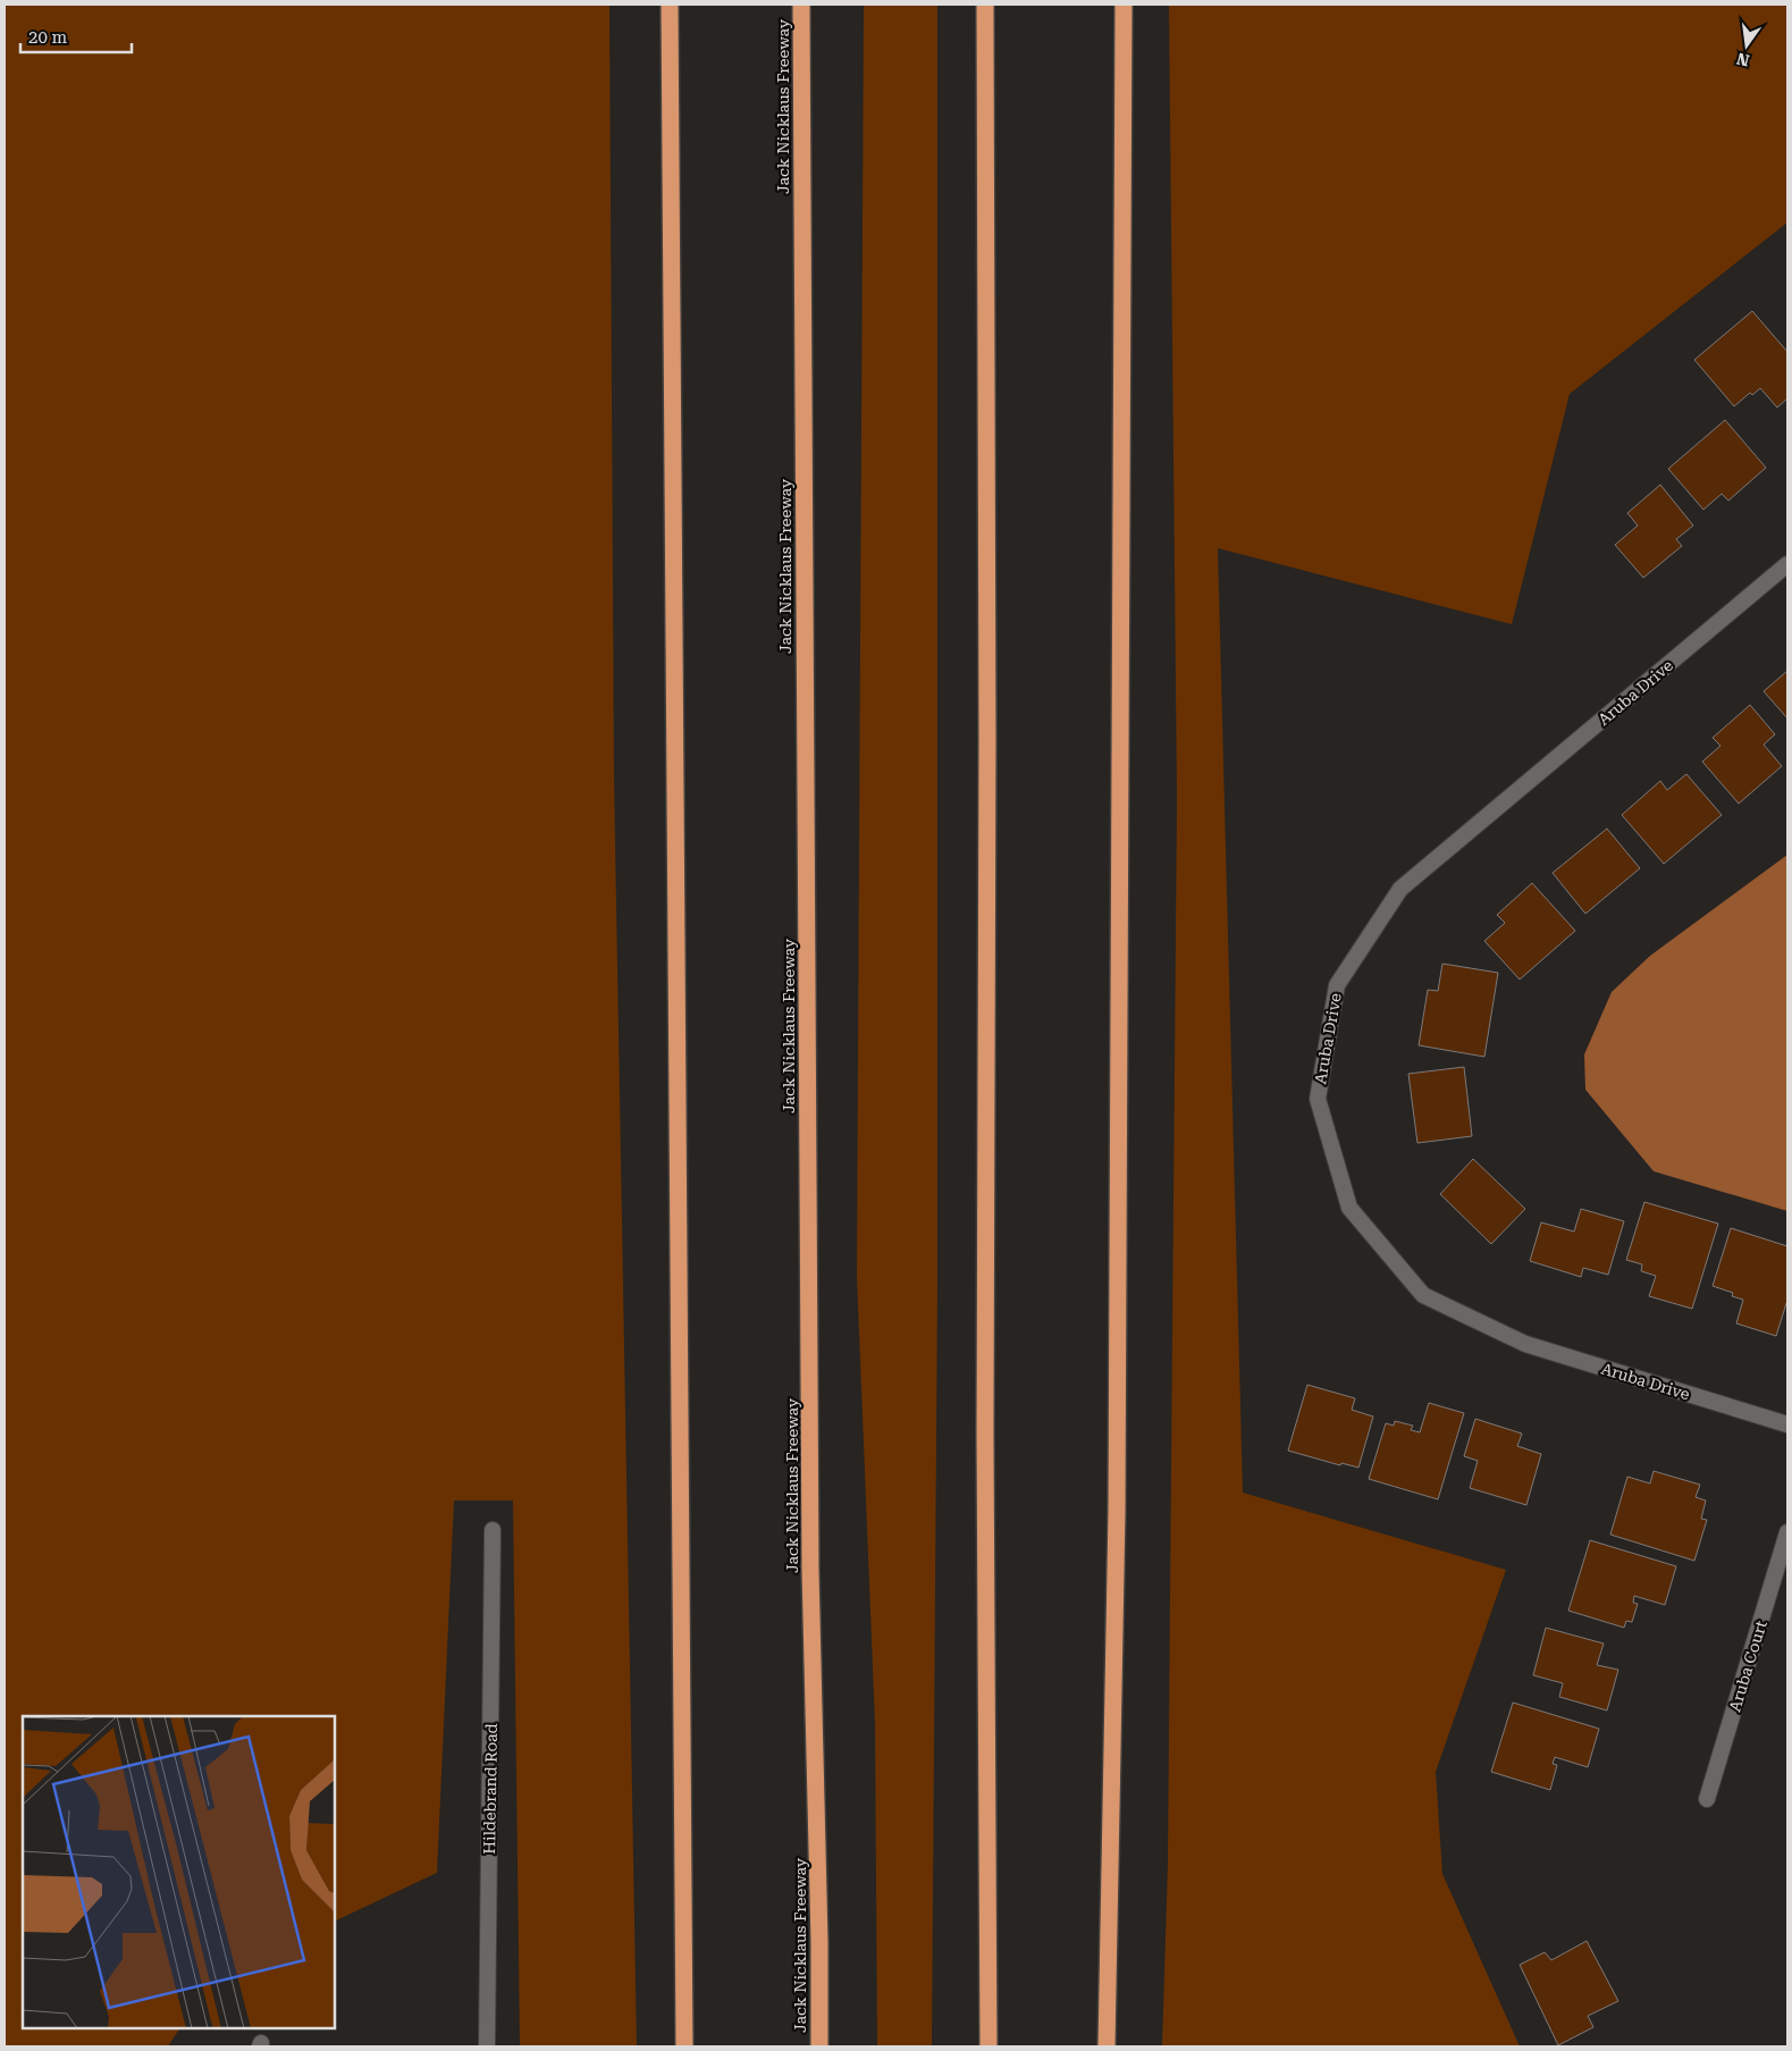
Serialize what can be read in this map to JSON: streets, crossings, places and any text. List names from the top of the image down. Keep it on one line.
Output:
{"streets":{"highway":["Jack Nicklaus Freeway"],"street":["Aruba Drive","Aruba Court","Hildebrand Road"]},"scale_bar":"20 m","north":"bottom"}
